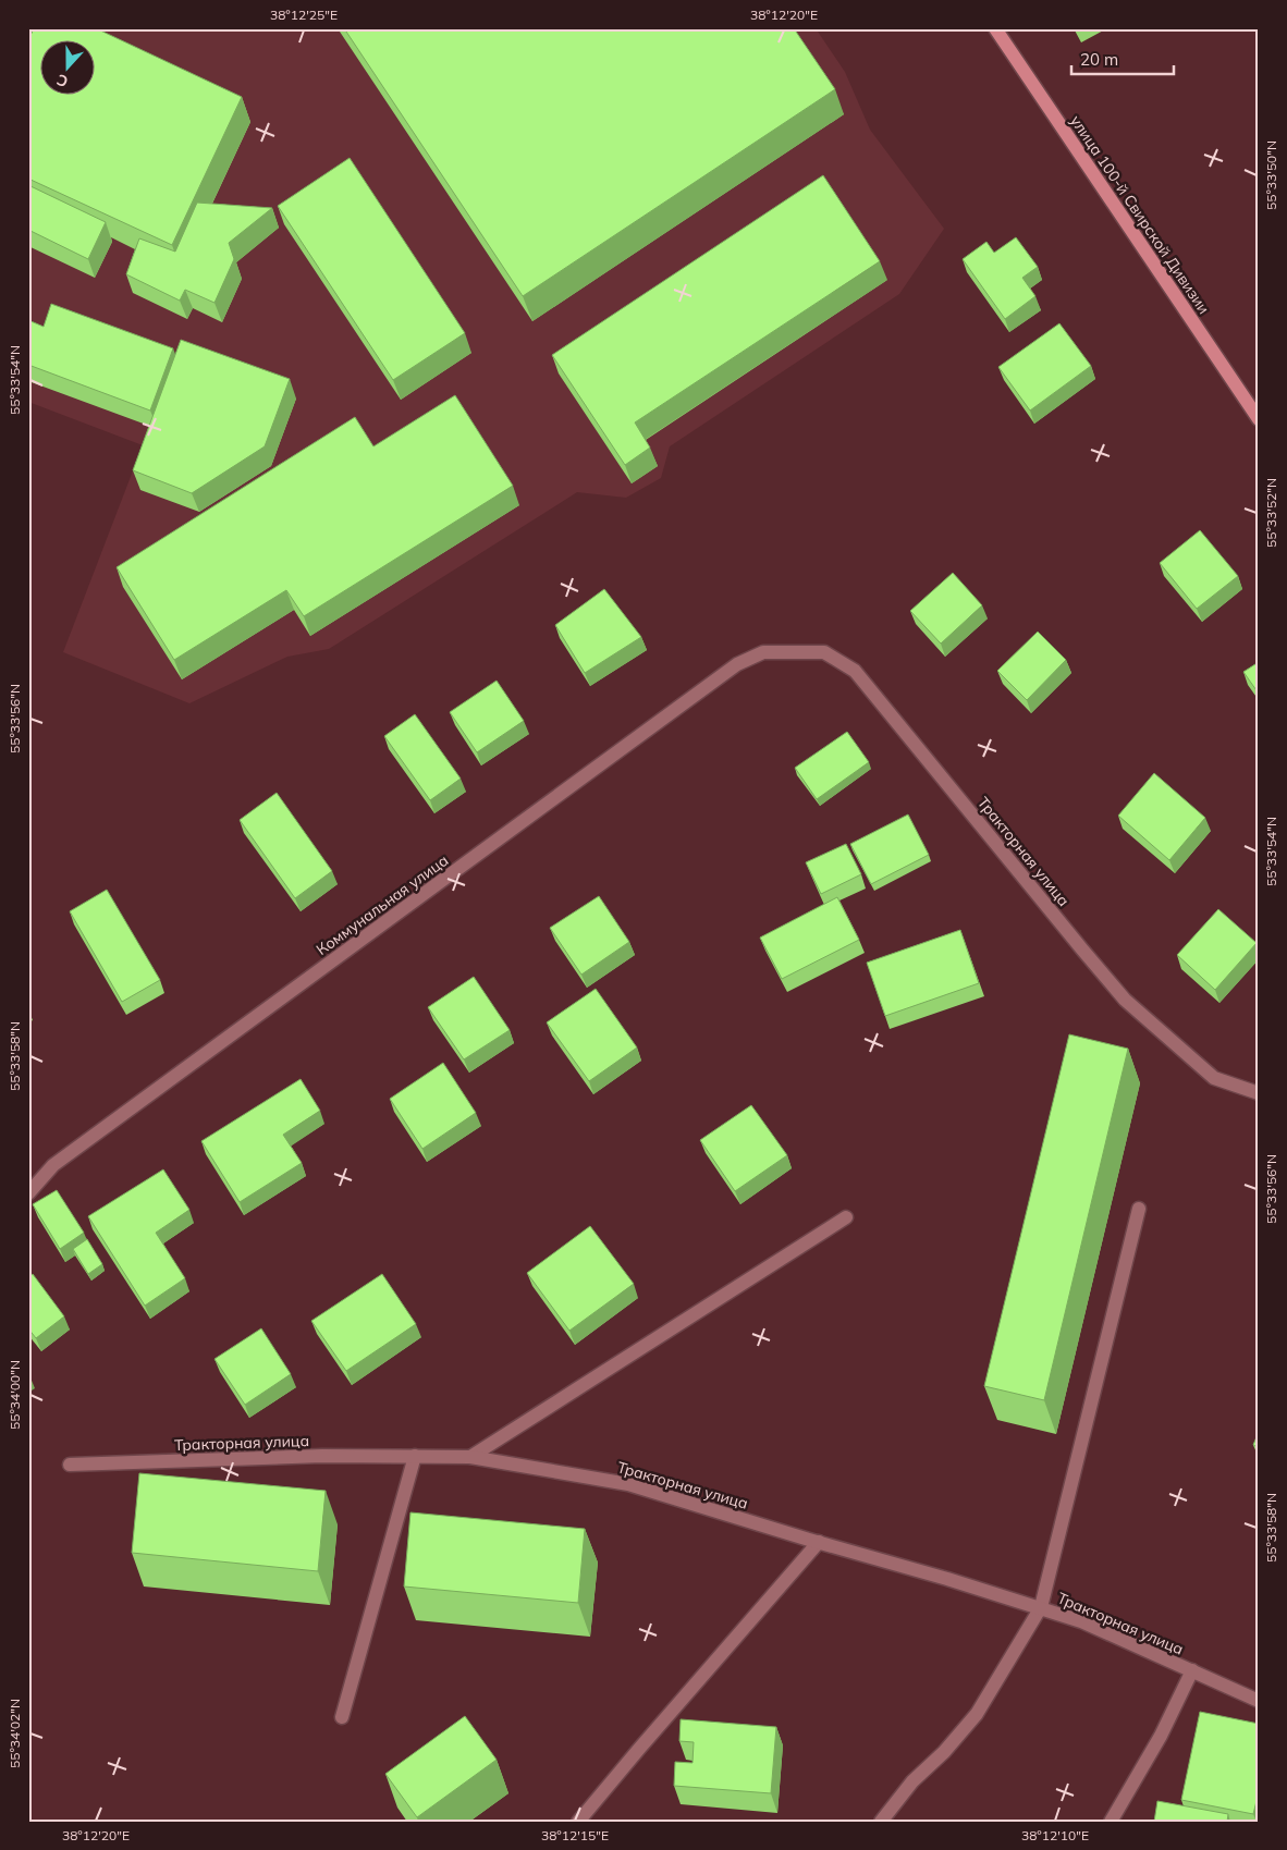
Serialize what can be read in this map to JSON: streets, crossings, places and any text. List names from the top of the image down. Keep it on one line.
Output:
{"streets":{"main road":["улица 100-й Свирской Дивизии"],"street":["Тракторная улица","Коммунальная улица"]},"crossings":[["Тракторная улица","Коммунальная улица"]],"scale_bar":"20 m","north":"bottom","coordinates":["38°12'25\"E","38°12'20\"E","55°33'50\"N","55°33'54\"N","55°33'52\"N","55°33'56\"N","55°33'58\"N","55°34'00\"N","55°34'02\"N","38°12'15\"E","38°12'10\"E"]}
